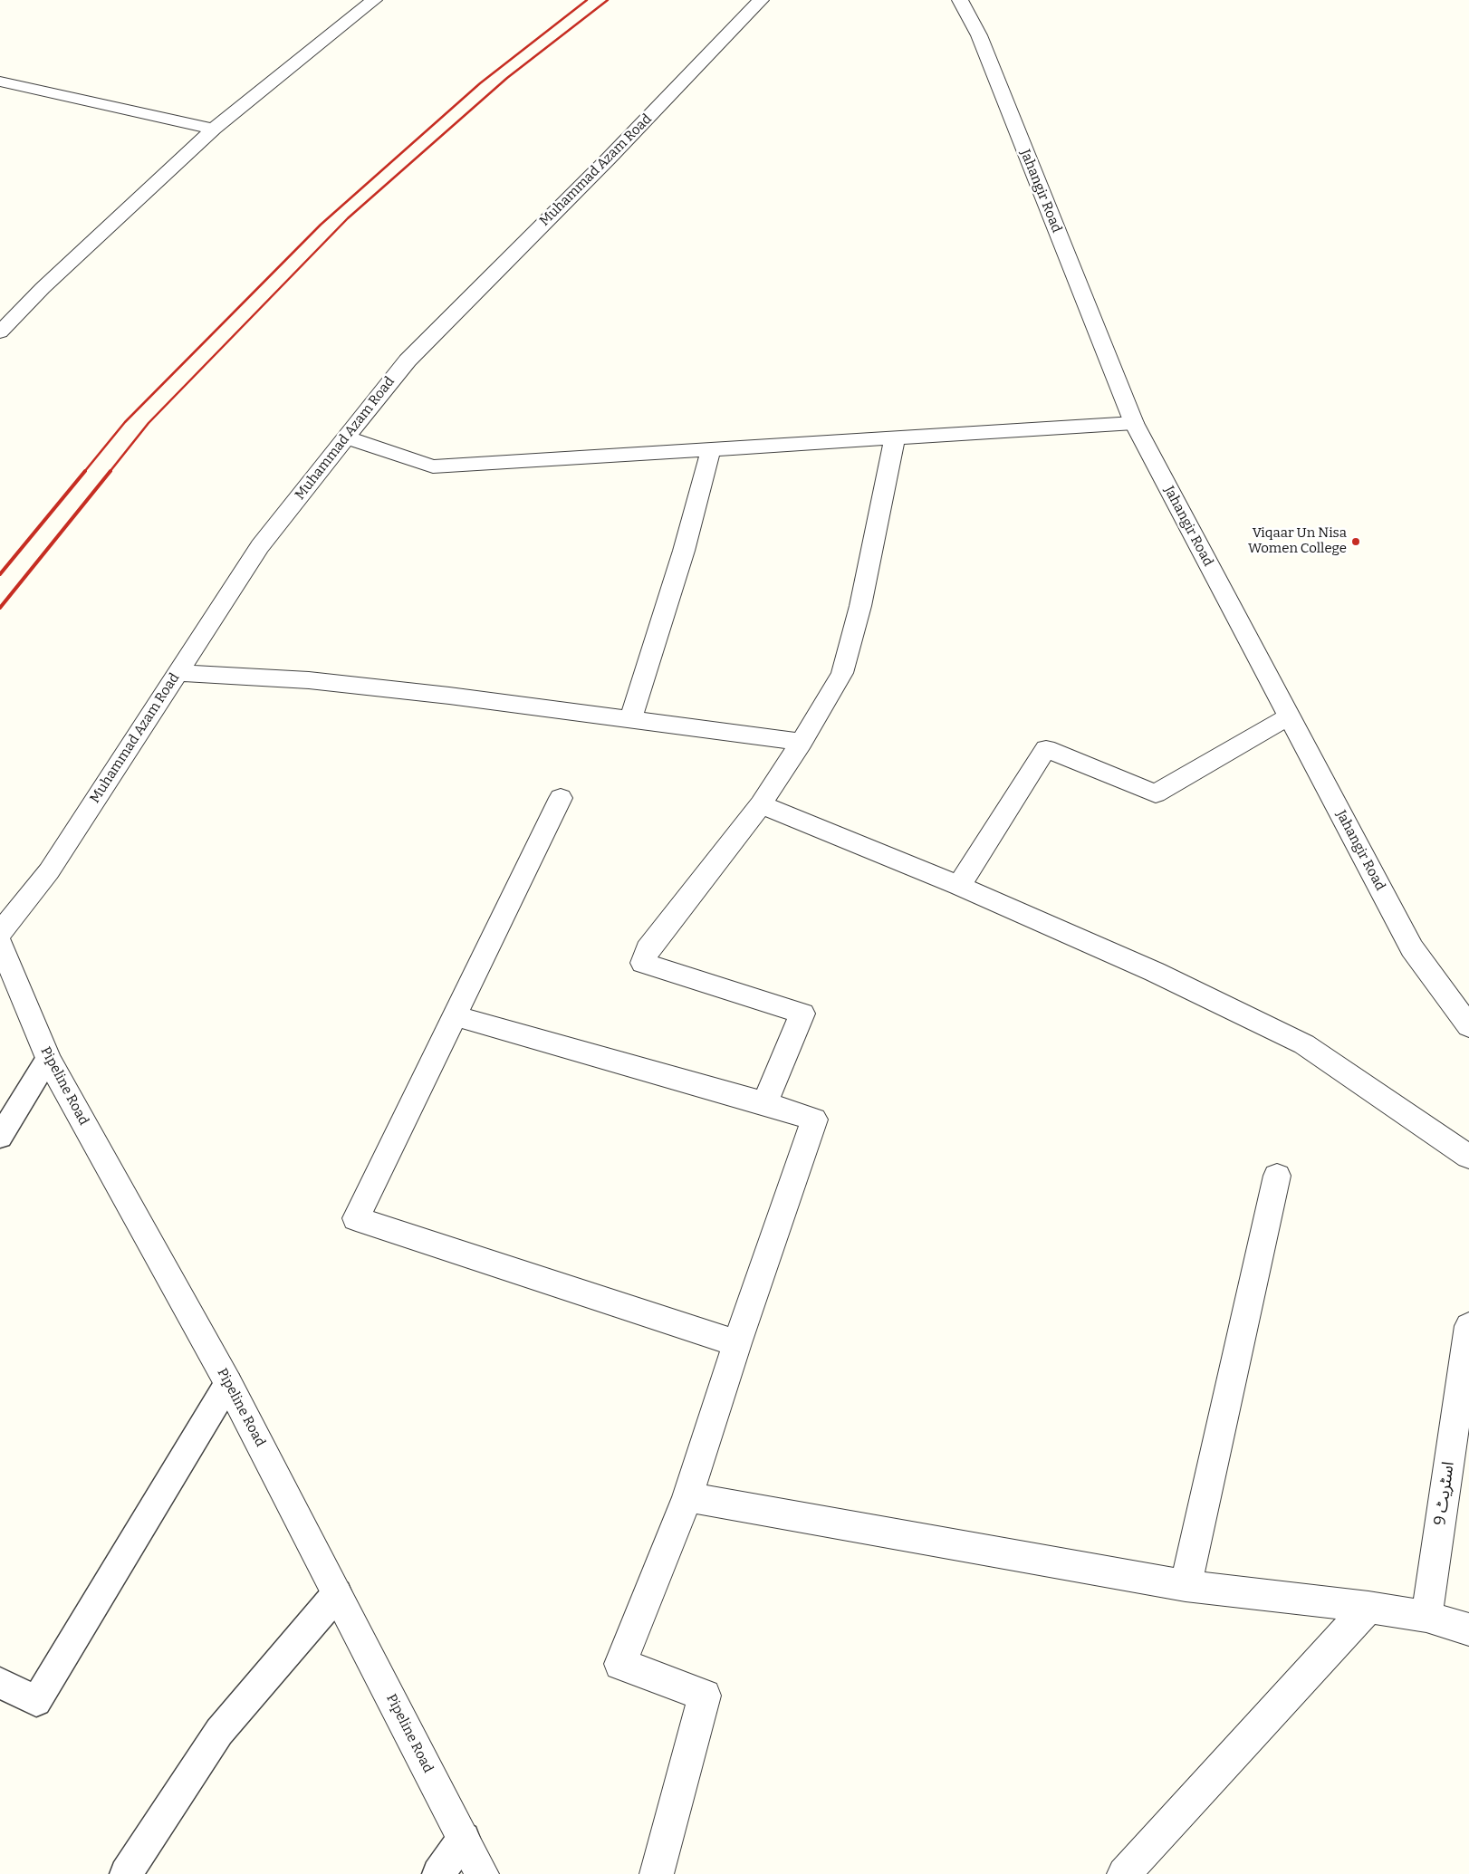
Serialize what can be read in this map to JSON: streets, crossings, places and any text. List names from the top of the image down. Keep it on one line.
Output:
{"streets":{"street":["Muhammad Azam Road","Jahangir Road","Pipeline Road","اسٹریٹ 9"]},"places":["Viqaar Un Nisa Women College"]}
